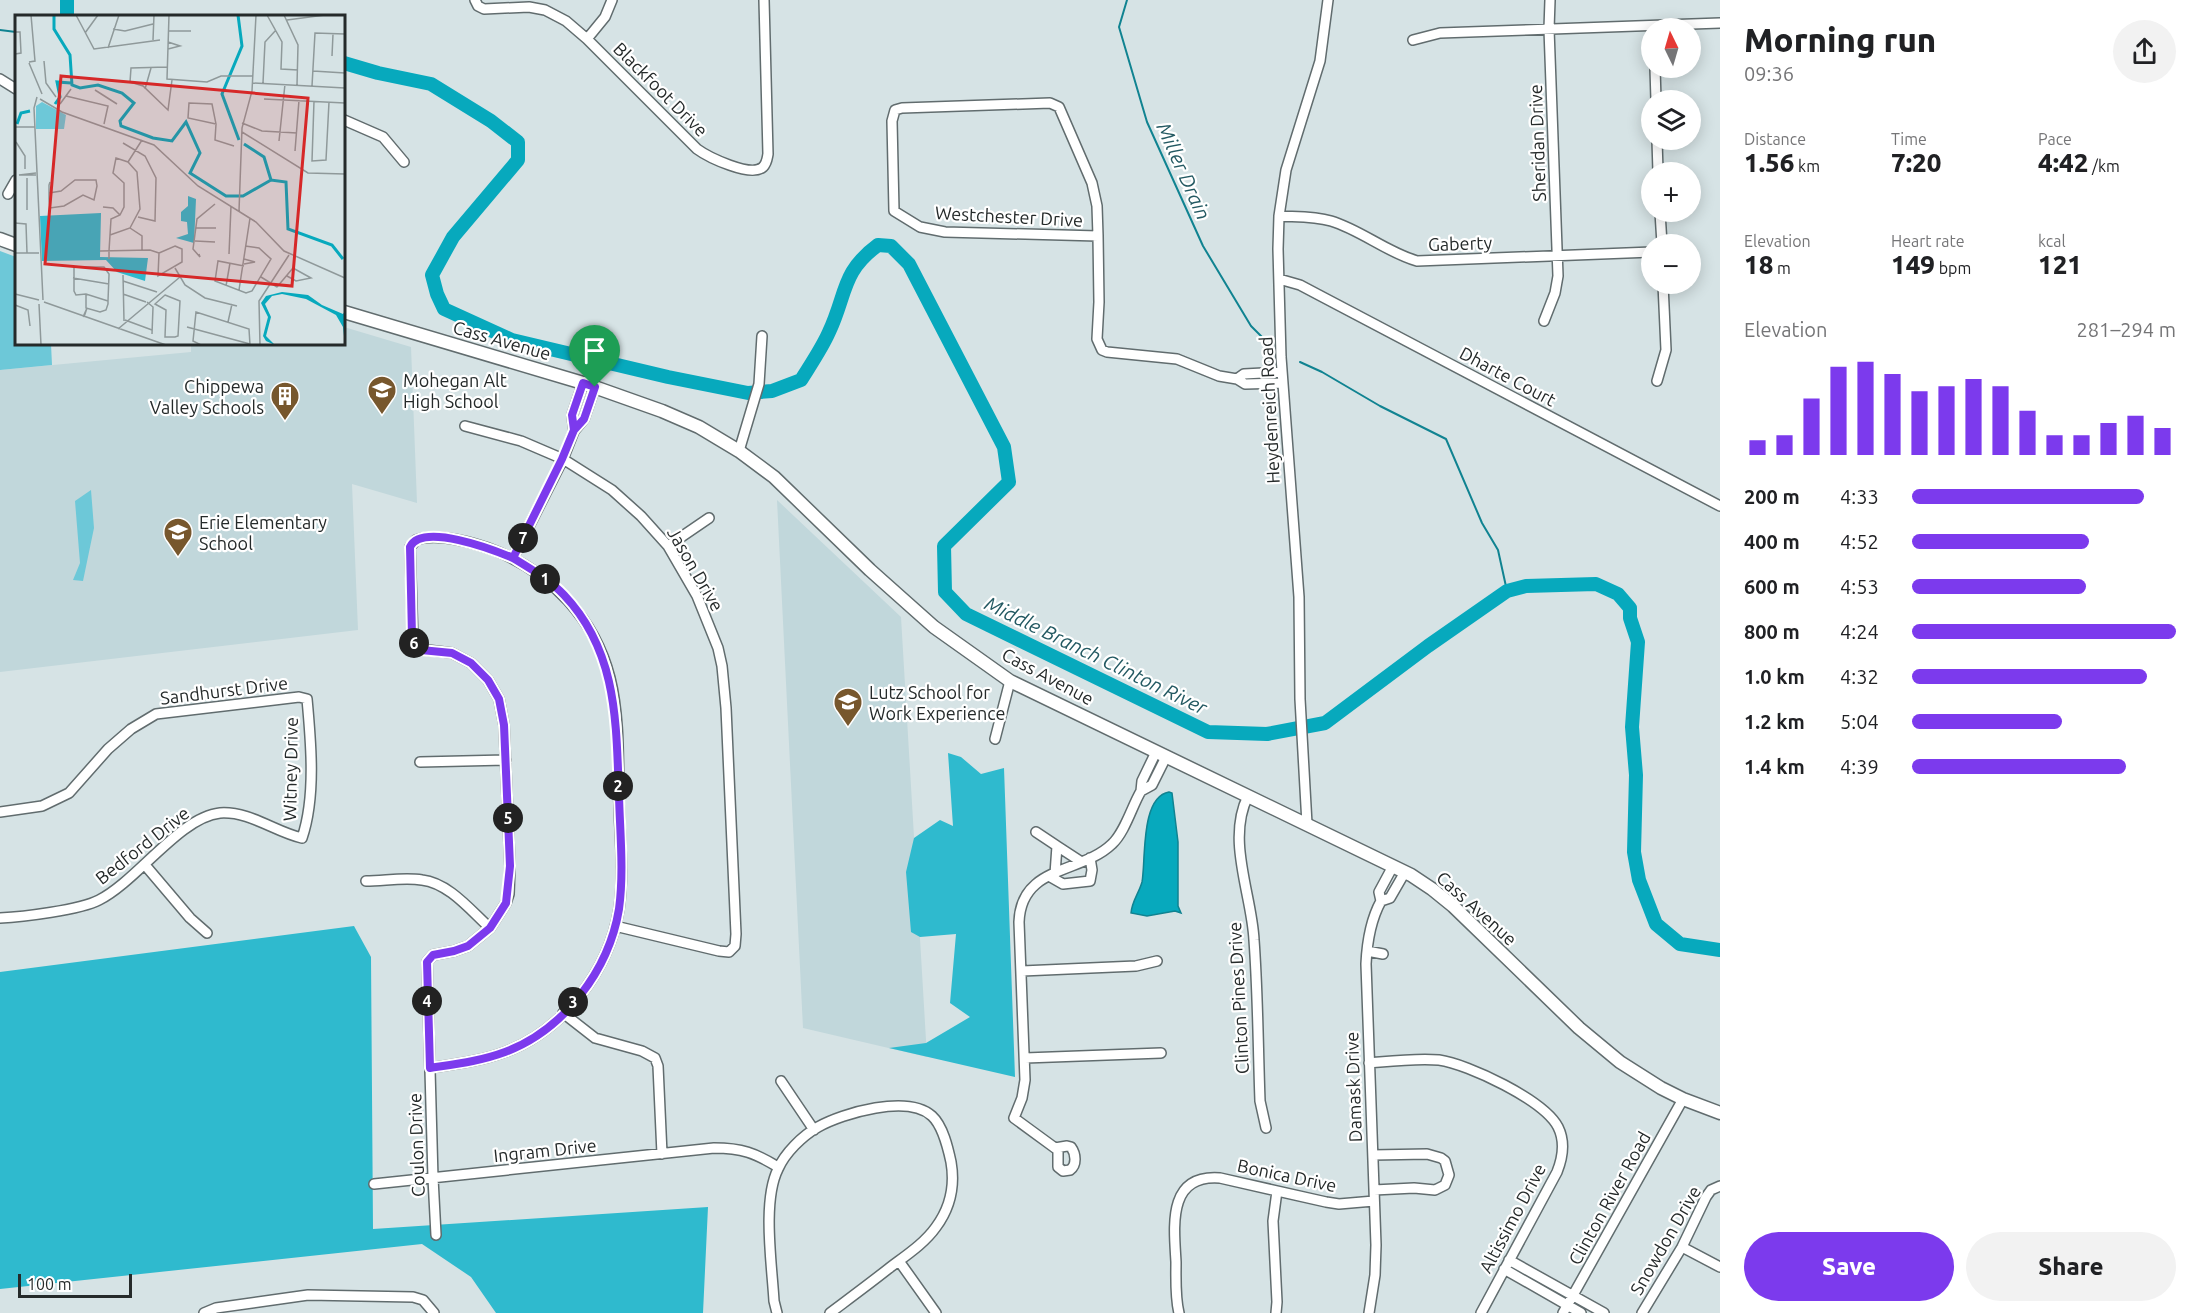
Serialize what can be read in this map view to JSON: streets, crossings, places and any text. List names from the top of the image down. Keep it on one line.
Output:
{"streets":{"main road":["Cass Avenue"],"street":["Blackfoot Drive","Sheridan Drive","Westchester Drive","Gaberty","Dharte Court","Heydenreich Road","Jason Drive","Sandhurst Drive","Witney Drive","Bedford Drive","Clinton Pines Drive","Damask Drive","Coulon Drive","Ingram Drive","Bonica Drive","Clinton River Road","Altissimo Drive","Snowdon Drive"]},"crossings":[["Sheridan Drive","Gaberty"],["Westchester Drive","Heydenreich Road"],["Gaberty","Heydenreich Road"],["Cass Avenue","Heydenreich Road"],["Cass Avenue","Clinton Pines Drive"],["Cass Avenue","Damask Drive"],["Cass Avenue","Clinton River Road"],["Dharte Court","Heydenreich Road"],["Sandhurst Drive","Witney Drive"],["Witney Drive","Bedford Drive"],["Damask Drive","Bonica Drive"],["Damask Drive","Altissimo Drive"],["Coulon Drive","Ingram Drive"]],"water":["Miller Drain","Middle Branch Clinton River"],"places":{"school or university":["Mohegan Alt High School","Erie Elementary School","Lutz School for Work Experience"],"building":["Chippewa Valley Schools"]},"scale_bar":"100 m","north":"top","page":{"heading":["Morning run","09:36"],"map_buttons":["+","−"],"stats":[["Distance","1.56 km"],["Time","7:20"],["Pace","4:42 /km"],["Elevation","18 m"],["Heart rate","149 bpm"],["kcal","121"]],"chart":["Elevation","281–294 m"],"list":[{"name":"200 m","note":"4:33"},{"name":"400 m","note":"4:52"},{"name":"600 m","note":"4:53"},{"name":"800 m","note":"4:24"},{"name":"1.0 km","note":"4:32"},{"name":"1.2 km","note":"5:04"},{"name":"1.4 km","note":"4:39"}],"pins":["7","1","6","2","5","4","3"],"buttons":["Save","Share"],"scale":"100 m"}}
